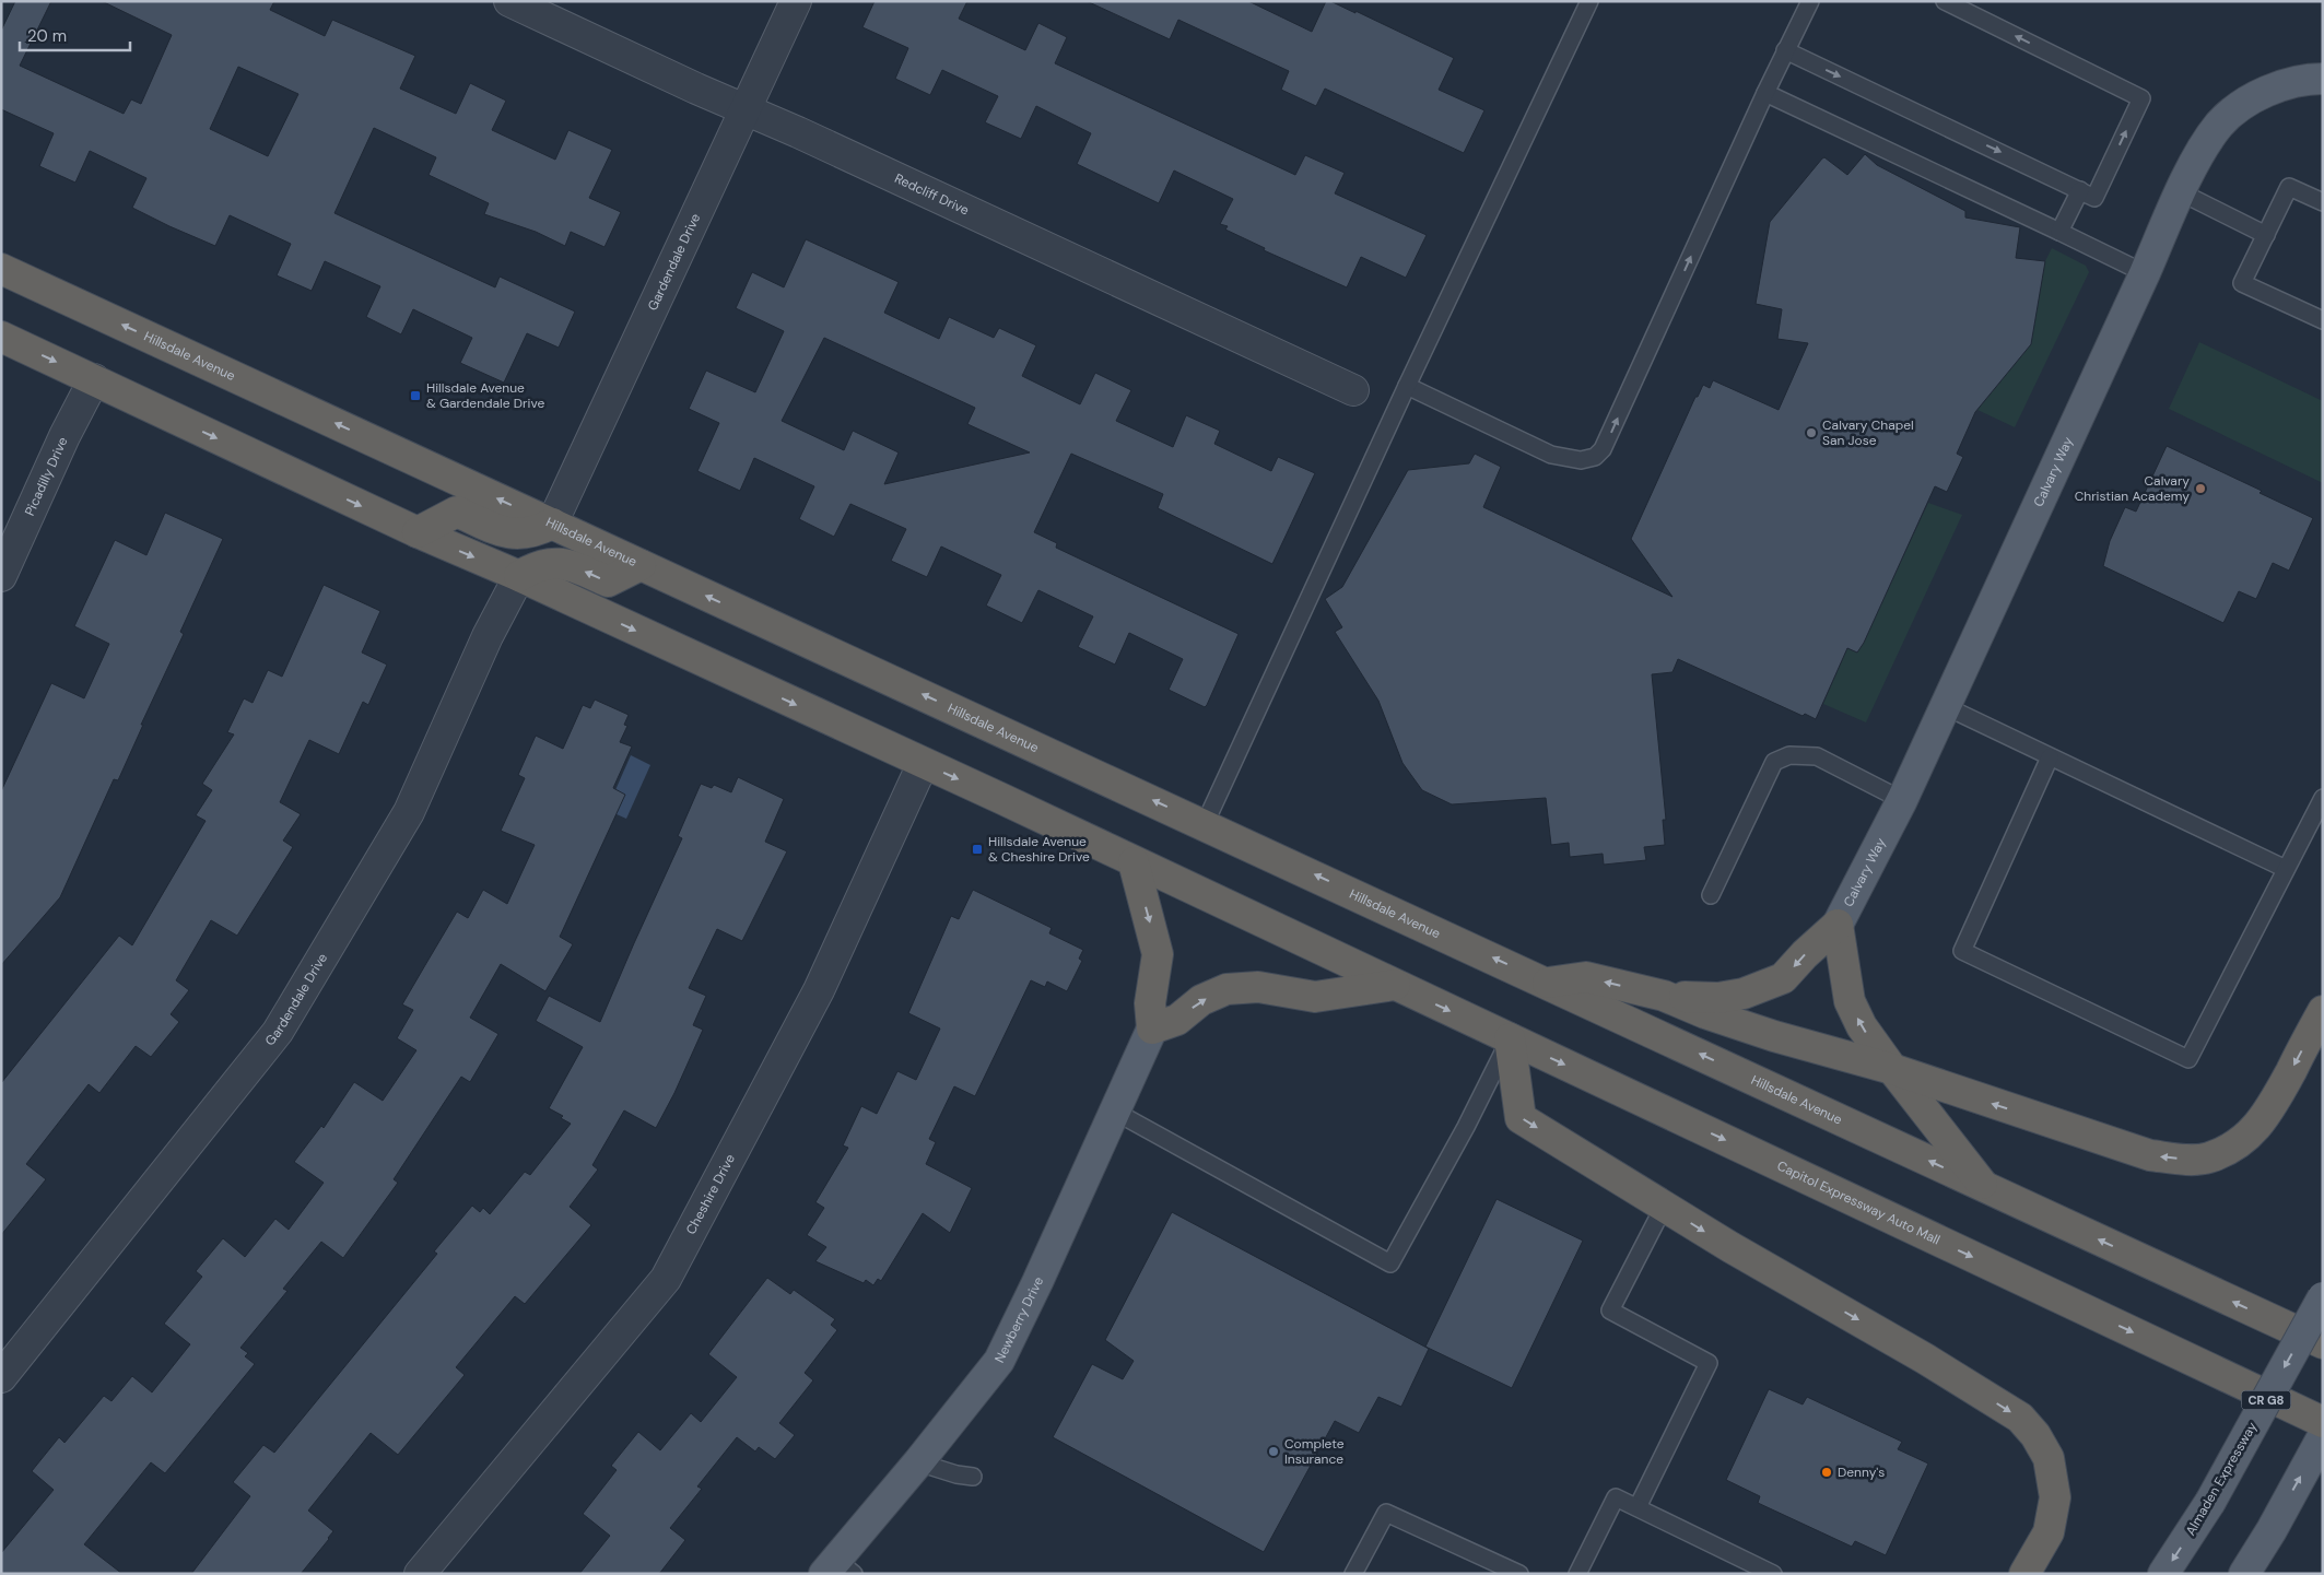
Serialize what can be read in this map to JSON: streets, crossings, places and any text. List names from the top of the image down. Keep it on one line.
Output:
{"streets":{"highway":["Hillsdale Avenue","Capitol Expressway Auto Mall"],"main road":["Calvary Way","Newberry Drive","CR G8","Almaden Expressway"],"street":["Redcliff Drive","Gardendale Drive","Picadilly Drive","Cheshire Drive"]},"crossings":[["Redcliff Drive","Gardendale Drive"],["Gardendale Drive","Hillsdale Avenue"]],"places":{"transit":["Hillsdale Avenue & Gardendale Drive","Hillsdale Avenue & Cheshire Drive"],"other":["Calvary Chapel San Jose","Calvary Christian Academy","Complete Insurance","Denny's"]},"scale_bar":"20 m"}
